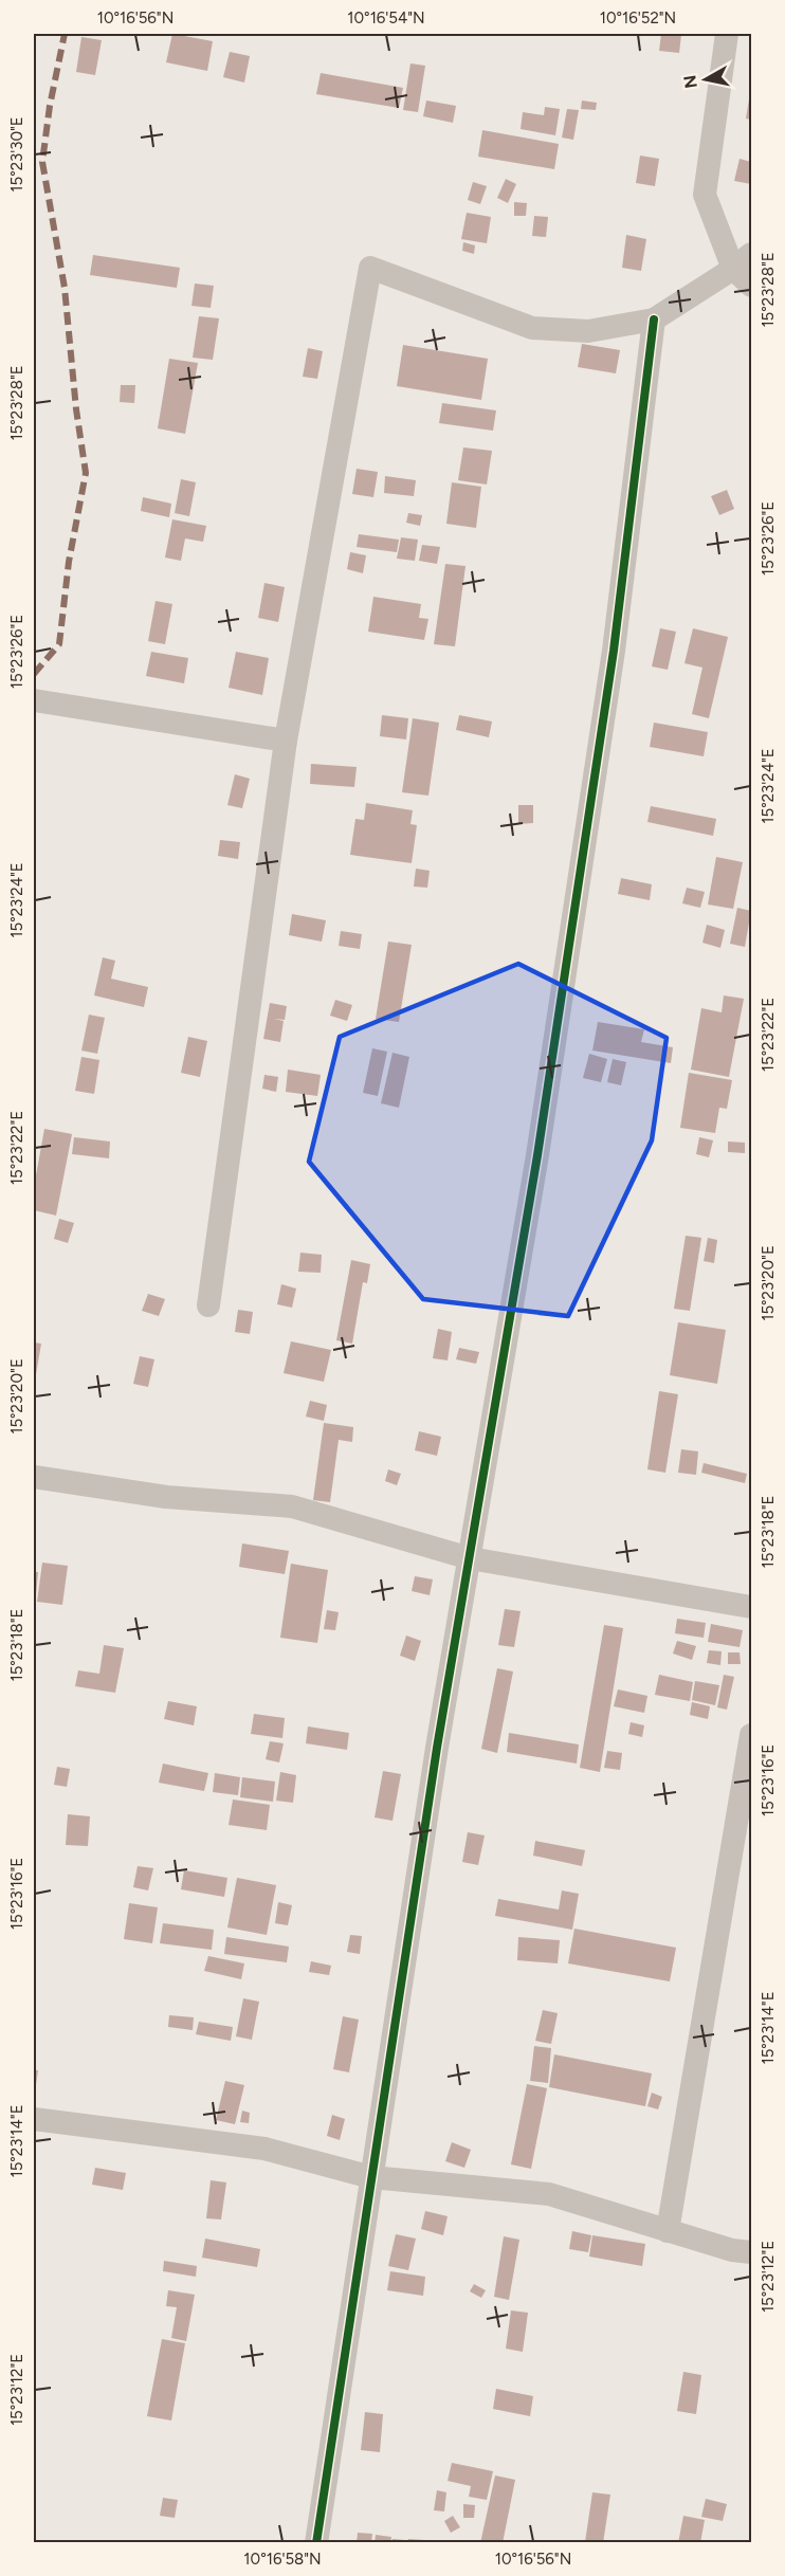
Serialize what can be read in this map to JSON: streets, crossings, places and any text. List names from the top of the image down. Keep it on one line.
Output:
{"north":"left","coordinates":["10°16'56\"N","10°16'54\"N","10°16'52\"N","15°23'30\"E","15°23'28\"E","15°23'26\"E","15°23'24\"E","15°23'22\"E","15°23'20\"E","15°23'18\"E","15°23'16\"E","15°23'14\"E","15°23'12\"E","10°16'58\"N"]}
